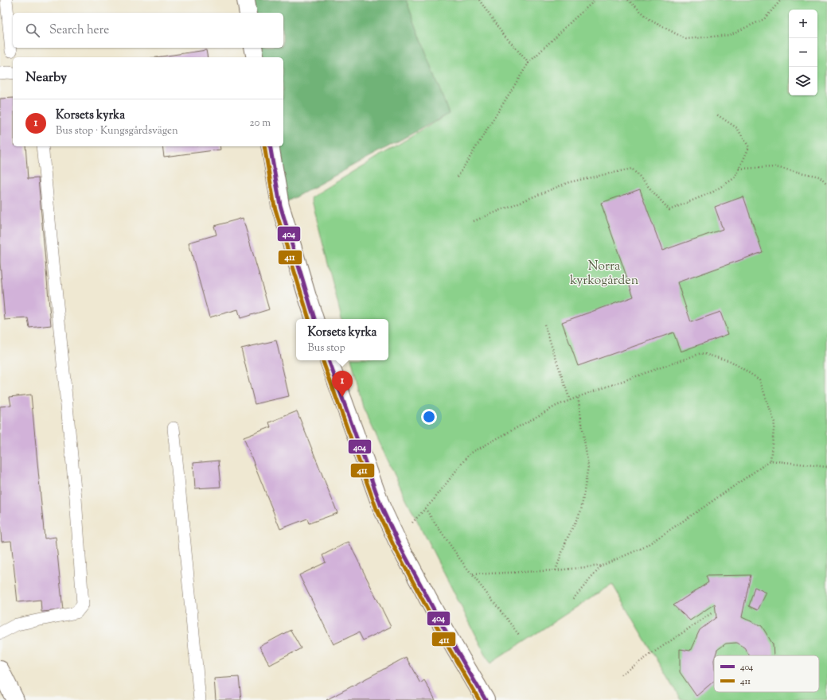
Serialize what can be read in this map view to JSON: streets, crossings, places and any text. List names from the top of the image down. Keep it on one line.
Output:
{"parks":["Norra kyrkogården"],"lines":["transit line 404","transit line 411"],"legend":["404","411"],"page":{"map_buttons":["+","−"],"search":"Search here","heading":"Nearby","list":[{"mark":"1","name":"Korsets kyrka","note":"Bus stop · Kungsgårdsvägen","value":"20 m"}],"popup":["Korsets kyrka","Bus stop"],"pins":"1"}}
